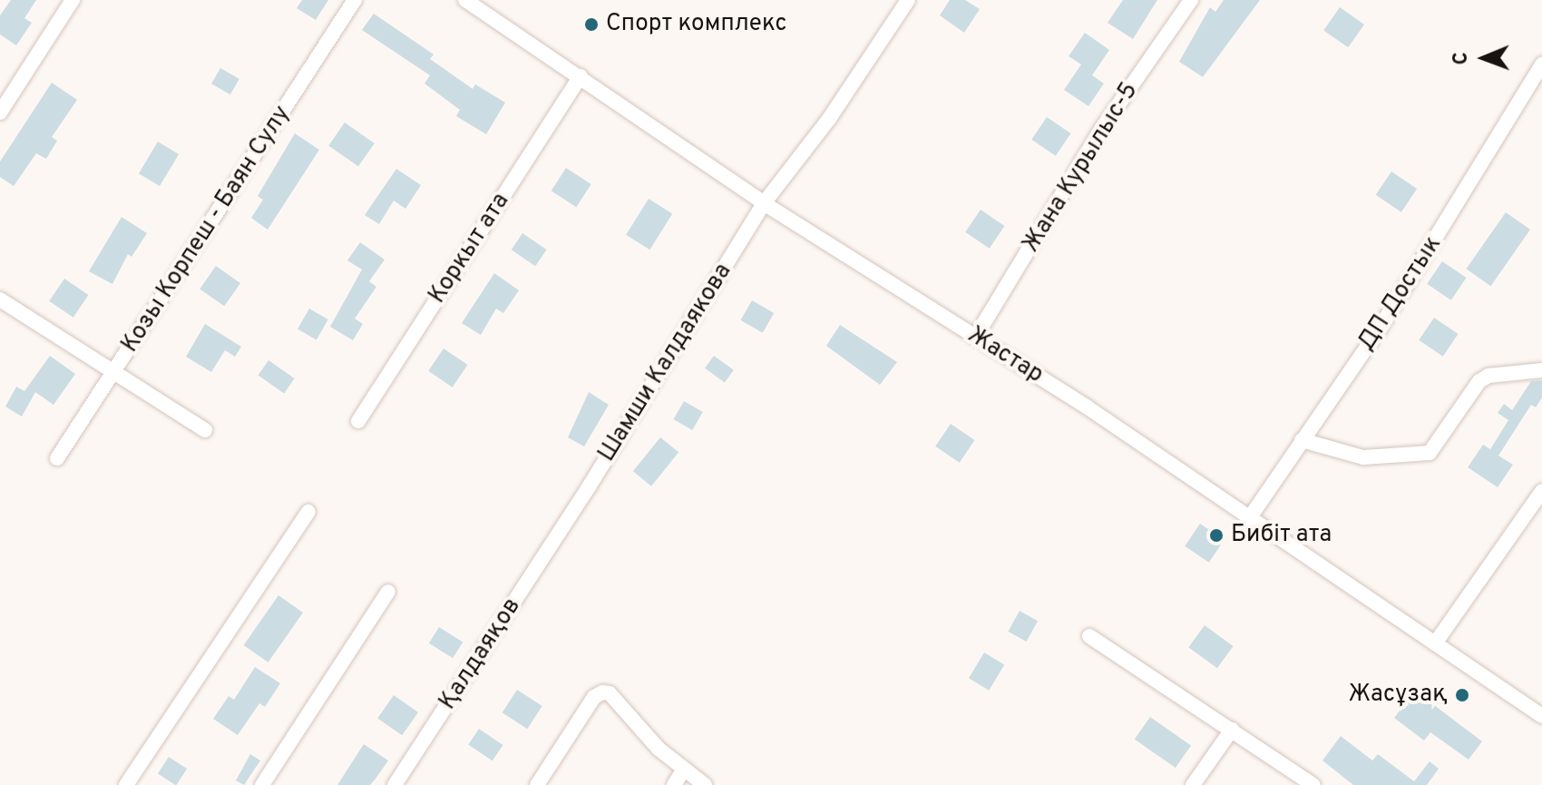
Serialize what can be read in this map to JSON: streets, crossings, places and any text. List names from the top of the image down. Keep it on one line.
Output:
{"streets":{"street":["Жана Курылыс-5","Козы Корпеш - Баян Сулу","Коркыт ата","ДП Достык","Жастар","Шамши Калдаякова","Қалдаяқов"]},"crossings":[["Жана Курылыс-5","Жастар"],["Коркыт ата","Жастар"],["ДП Достык","Жастар"],["Жастар","Шамши Калдаякова"],["Шамши Калдаякова","Қалдаяқов"]],"places":["Спорт комплекс","Бибіт ата","Жасұзақ"],"north":"left"}
